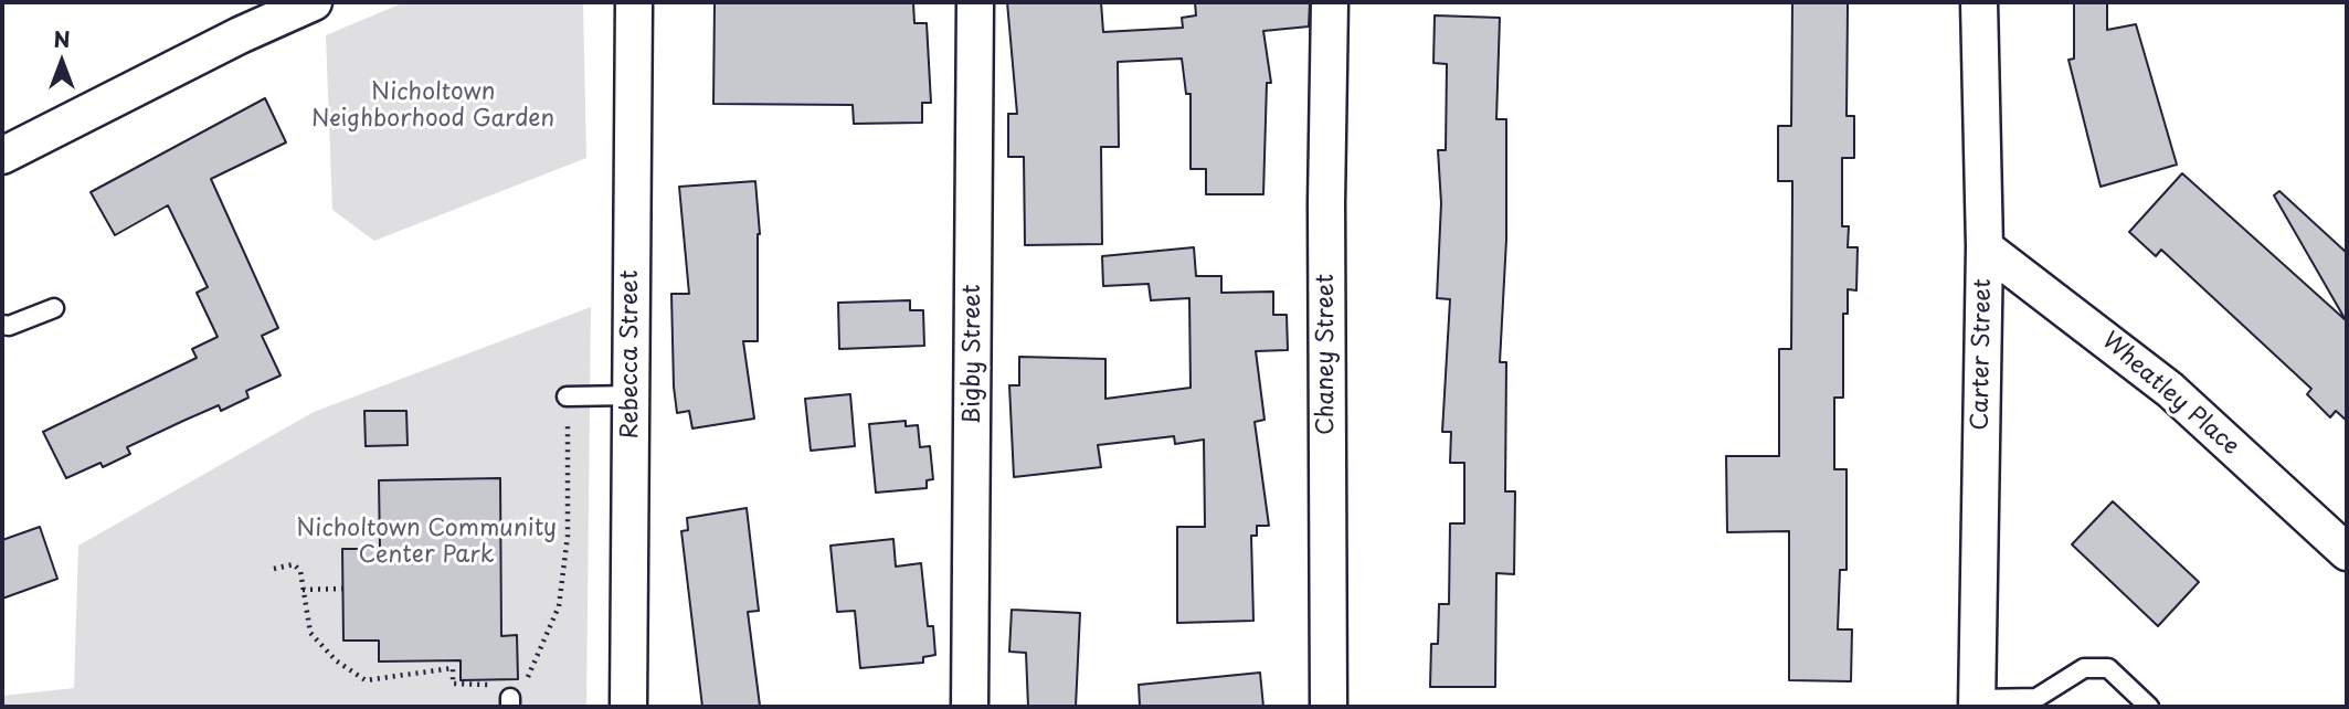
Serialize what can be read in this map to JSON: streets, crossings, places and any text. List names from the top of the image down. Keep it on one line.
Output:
{"streets":{"street":["Rebecca Street","Bigby Street","Chaney Street","Carter Street","Wheatley Place"]},"crossings":[["Carter Street","Wheatley Place"]],"parks":["Nicholtown Neighborhood Garden","Nicholtown Community Center Park"],"north":"top"}
